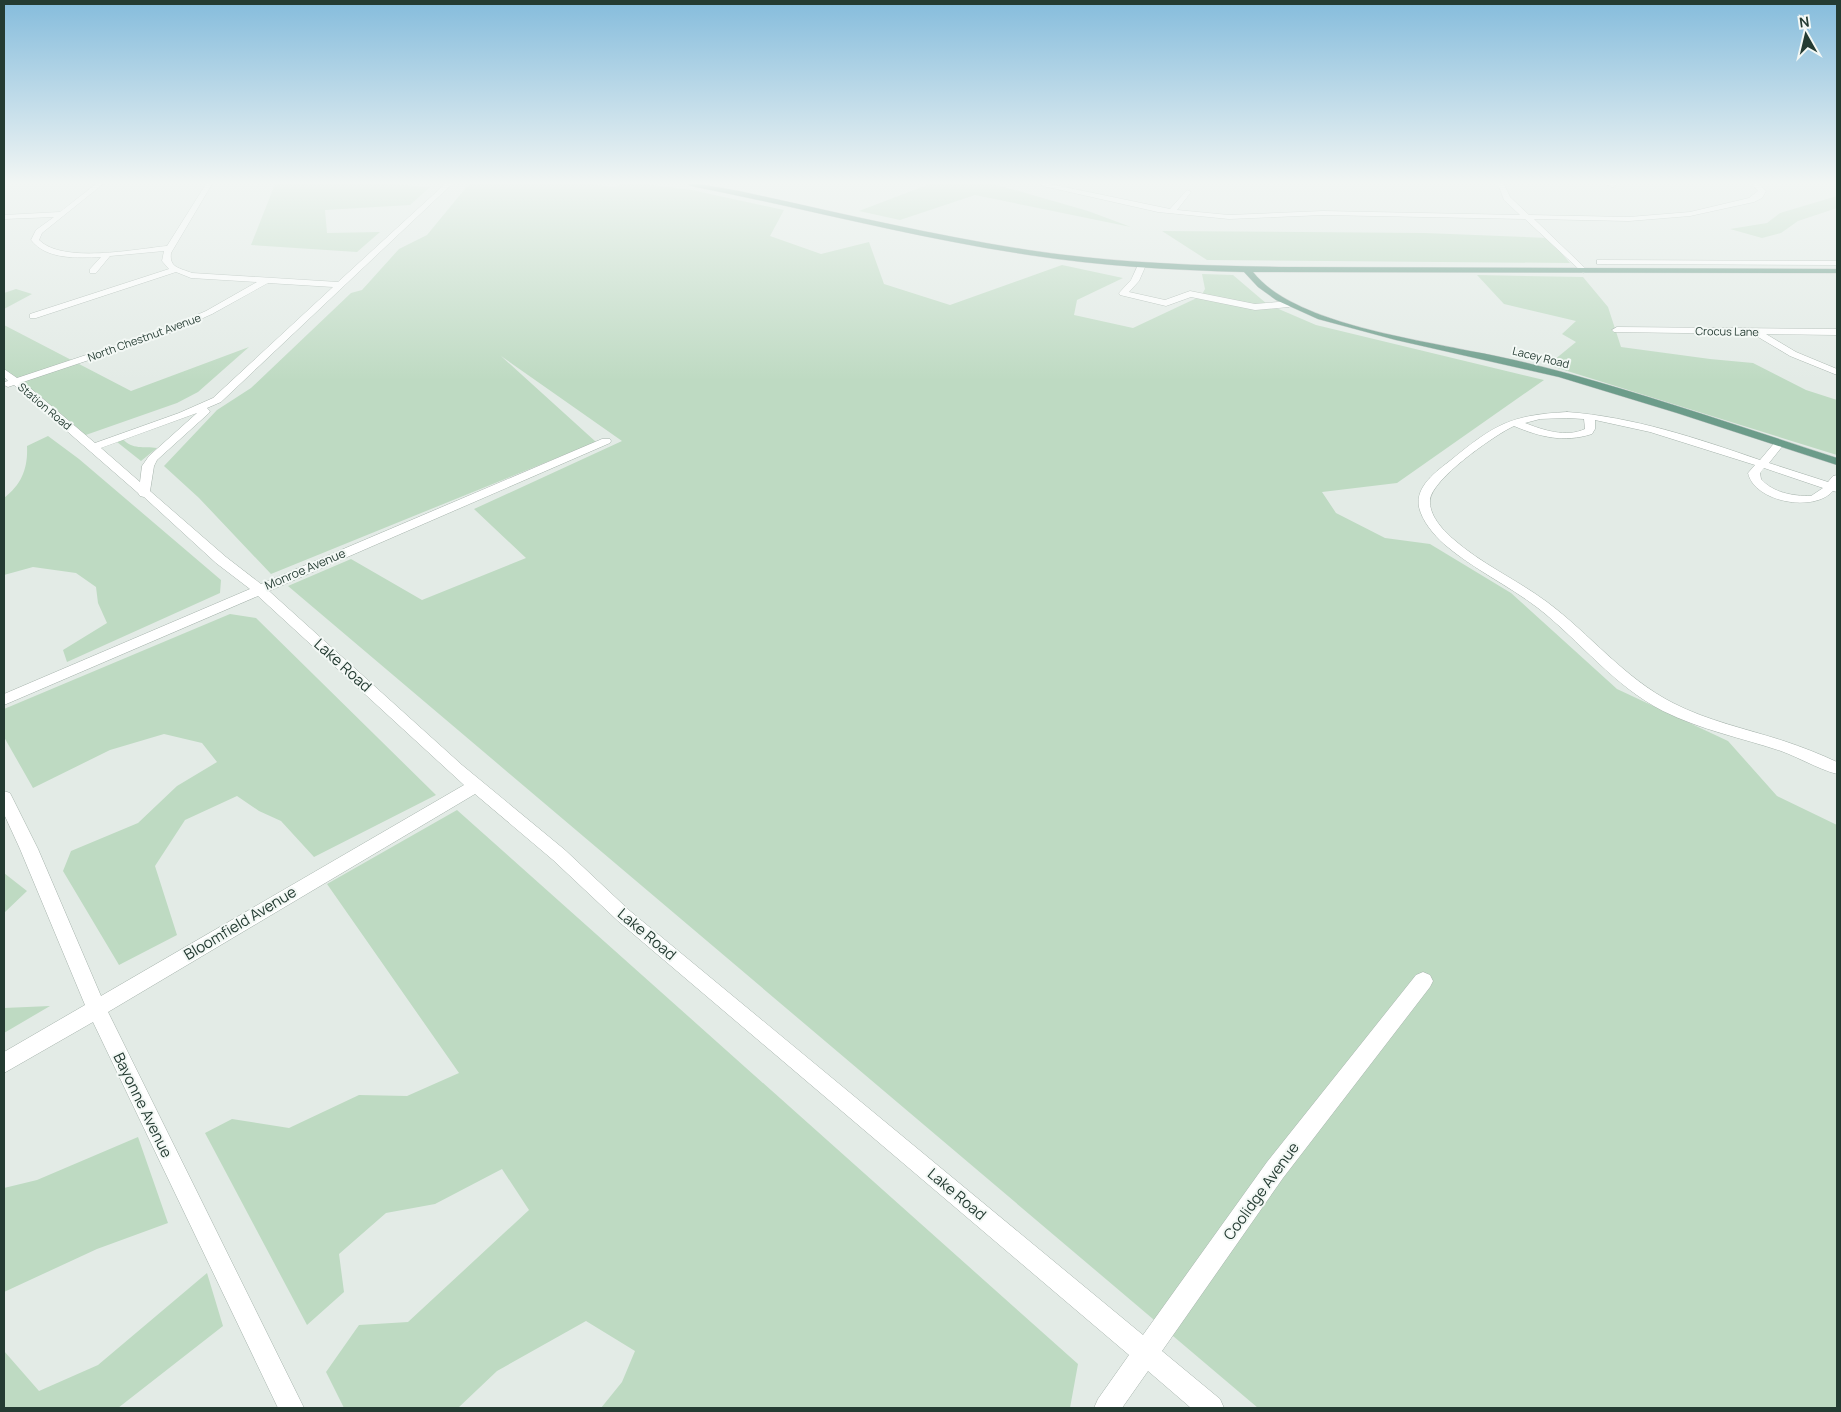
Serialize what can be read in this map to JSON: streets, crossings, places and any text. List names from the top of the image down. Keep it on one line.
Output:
{"streets":{"main road":["Lacey Road"],"street":["Crocus Lane","North Chestnut Avenue","Station Road","Monroe Avenue","Lake Road","Bloomfield Avenue","Bayonne Avenue","Coolidge Avenue"]},"crossings":[["North Chestnut Avenue","Station Road"],["Station Road","Lake Road"],["Monroe Avenue","Lake Road"],["Lake Road","Bloomfield Avenue"],["Lake Road","Coolidge Avenue"],["Bloomfield Avenue","Bayonne Avenue"]],"north":"top"}
